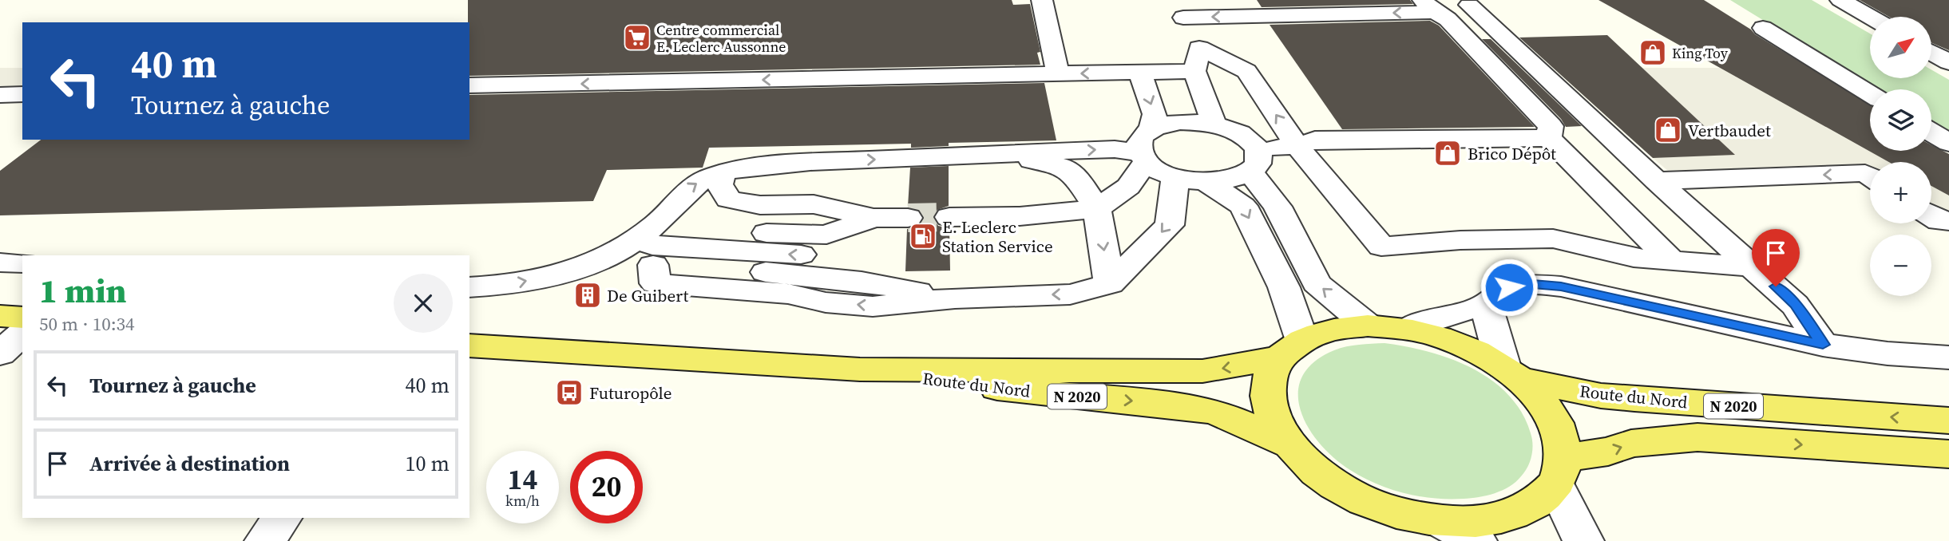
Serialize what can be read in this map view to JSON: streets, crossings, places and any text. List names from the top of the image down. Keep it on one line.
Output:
{"streets":{"main road":["Route du Nord","N 2020"]},"places":{"supermarket":["Centre commercial E. Leclerc Aussonne"],"shop":["King Toy","Vertbaudet","Brico Dépôt"],"fuel station":["E. Leclerc Station Service"],"building":["De Guibert"],"bus stop":["Futuropôle"]},"north":"top right","page":{"map_buttons":["+","−"],"turn":["40 m","Tournez à gauche"],"heading":["1 min","50 m · 10:34"],"list":[{"name":"Tournez à gauche","value":"40 m"},{"name":"Arrivée à destination","value":"10 m"}],"speed":"14 km/h","limit":"20"}}
